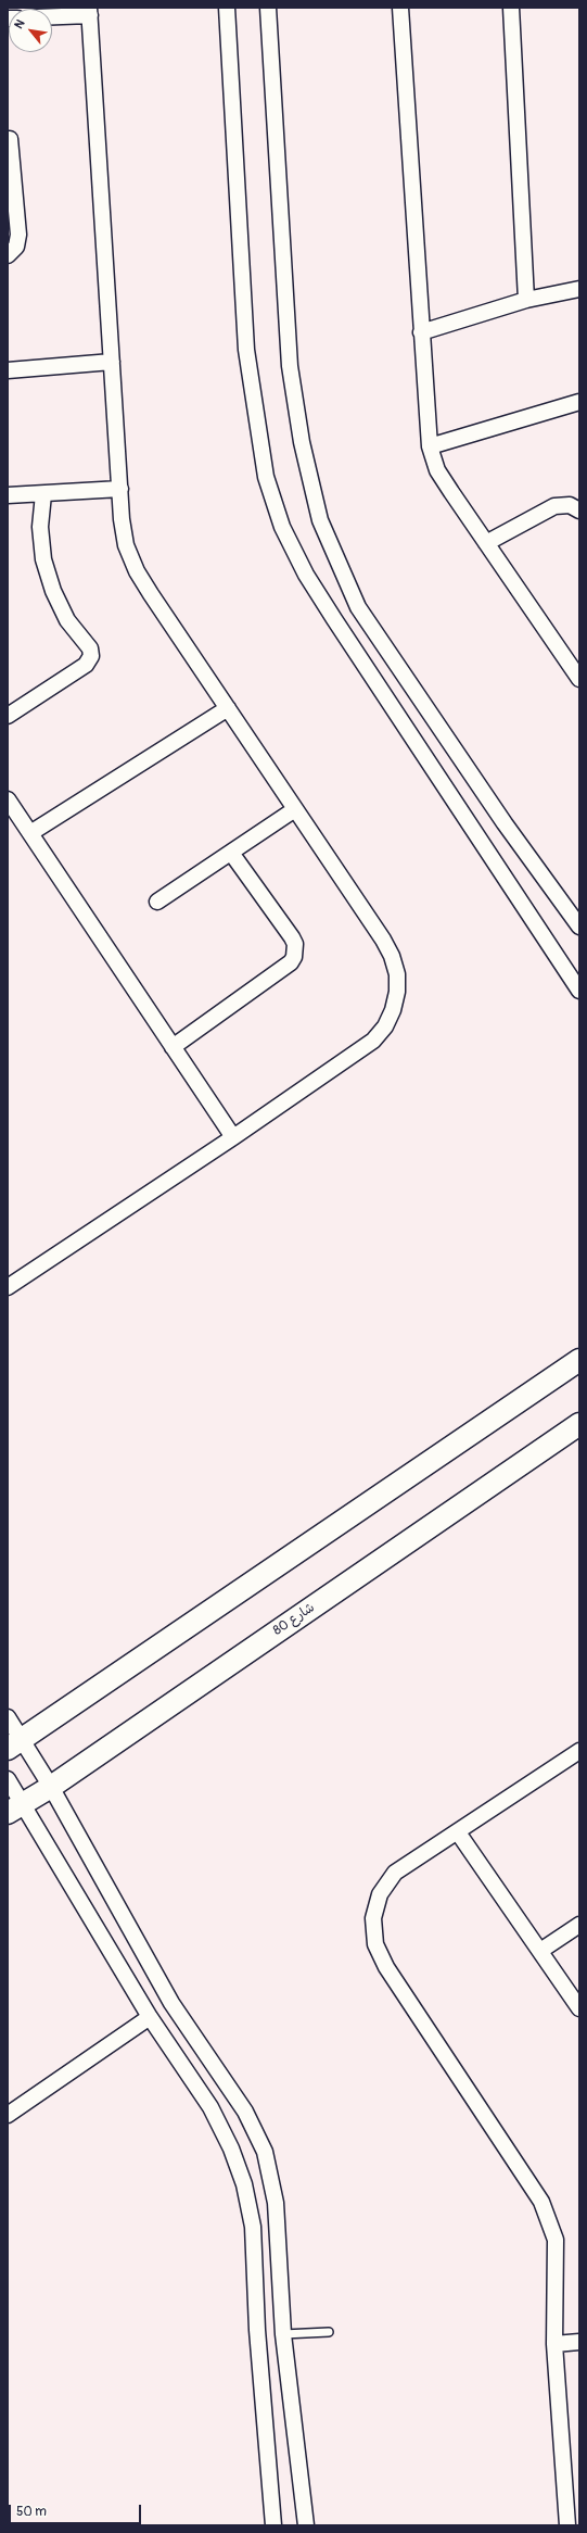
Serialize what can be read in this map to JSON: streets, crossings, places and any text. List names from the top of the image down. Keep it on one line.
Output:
{"streets":{"street":["شارع 80"]},"scale_bar":"50 m","north":"top left"}
